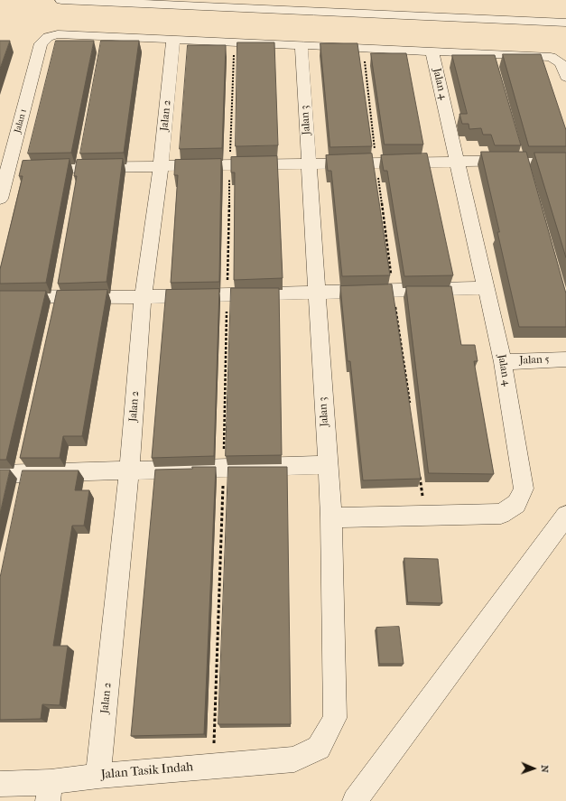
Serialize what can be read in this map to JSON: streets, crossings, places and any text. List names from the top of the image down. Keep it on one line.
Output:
{"streets":{"street":["Jalan 4","Jalan 2","Jalan 3","Jalan 1","Jalan 5","Jalan Tasik Indah"]},"crossings":[["Jalan 4","Jalan 3"],["Jalan 4","Jalan 5"],["Jalan 2","Jalan 1"],["Jalan 2","Jalan Tasik Indah"],["Jalan 3","Jalan Tasik Indah"]],"north":"right"}
